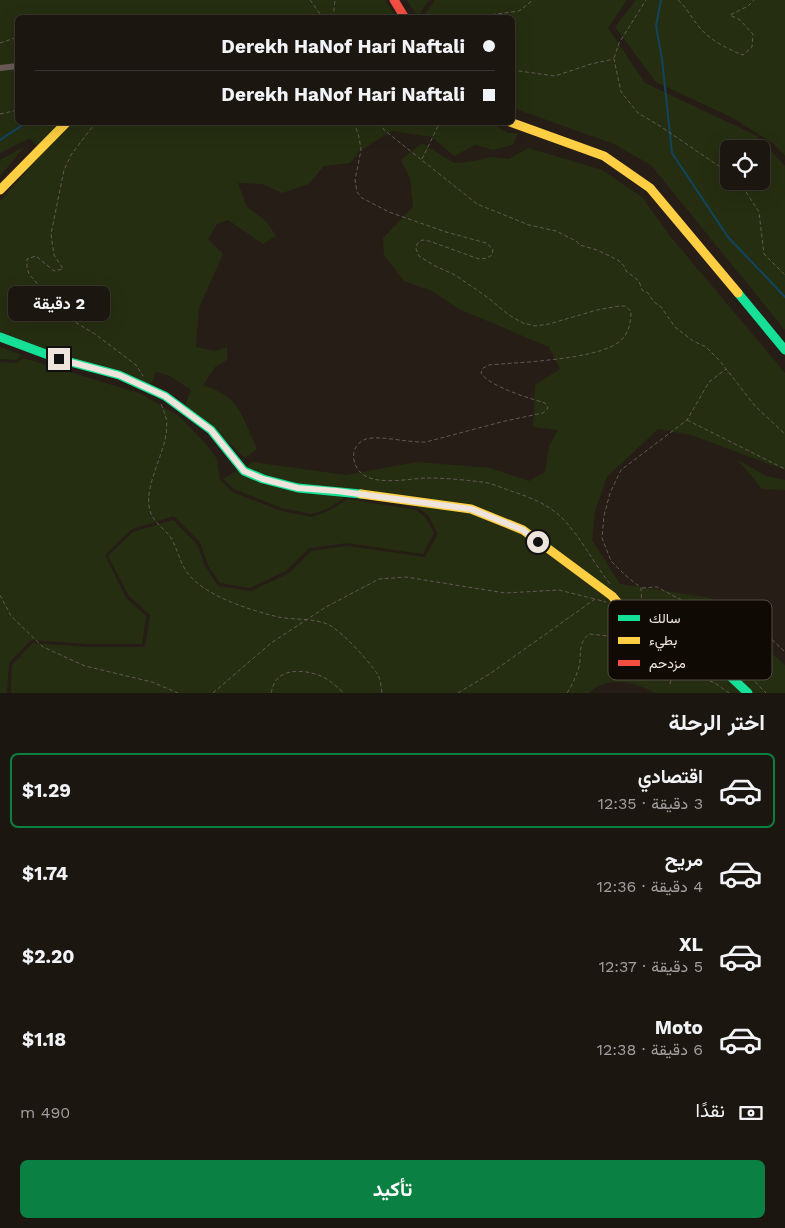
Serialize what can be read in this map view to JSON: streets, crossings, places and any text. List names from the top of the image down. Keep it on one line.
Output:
{"legend":["سالك","بطيء","مزدحم"],"page":{"banner":["Derekh HaNof Hari Naftali","Derekh HaNof Hari Naftali"],"bubble":"2 دقيقة","heading":"اختر الرحلة","list":[{"name":"اقتصادي","note":"3 دقيقة · 12:35","value":"$1.29"},{"name":"مريح","note":"4 دقيقة · 12:36","value":"$1.74"},{"name":"XL","note":"5 دقيقة · 12:37","value":"$2.20"},{"name":"Moto","note":"6 دقيقة · 12:38","value":"$1.18"}],"pay":["نقدًا","490 m"],"buttons":"تأكيد"}}
